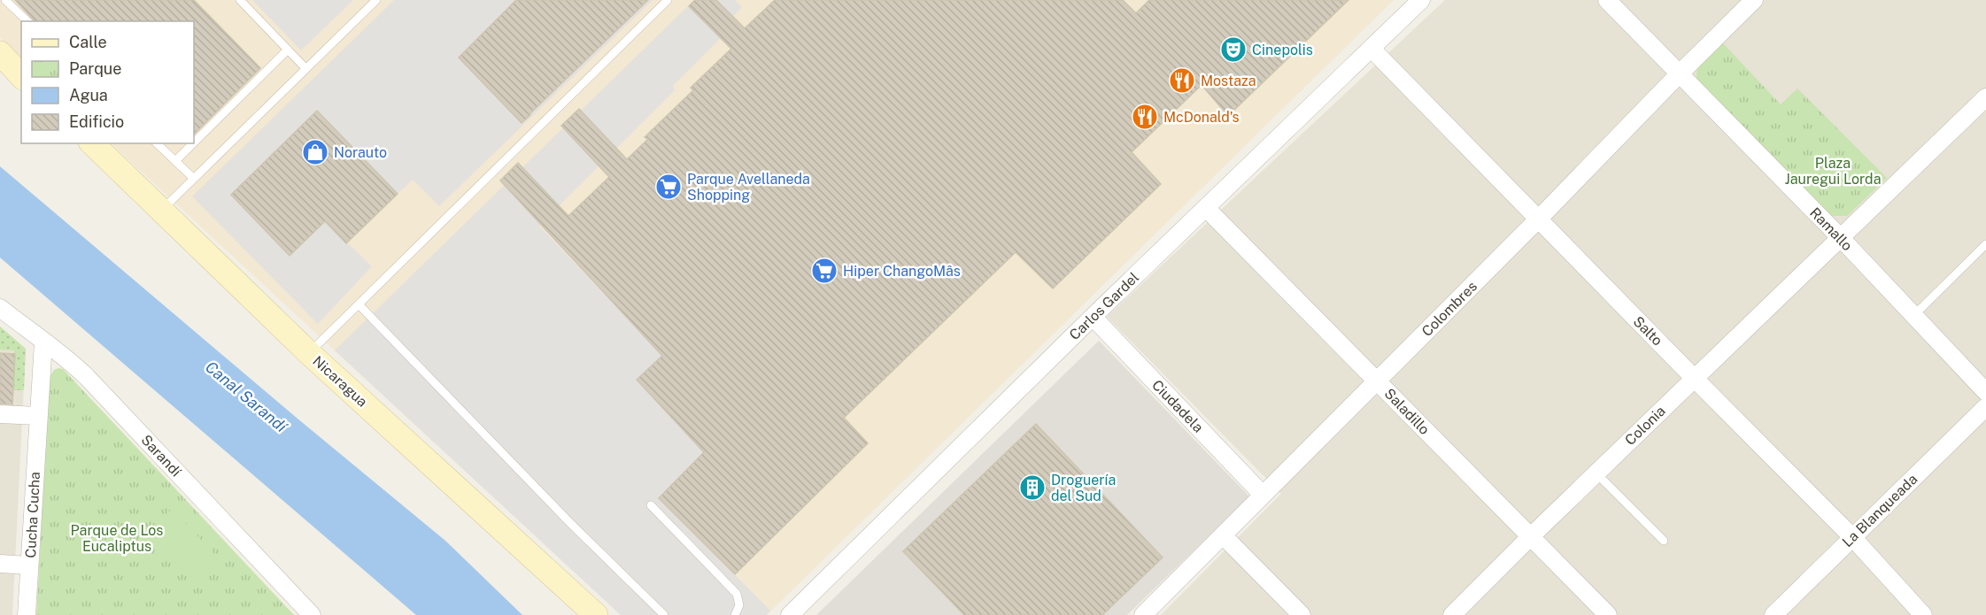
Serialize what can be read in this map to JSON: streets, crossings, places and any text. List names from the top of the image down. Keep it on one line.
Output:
{"streets":{"main road":["Nicaragua"],"street":["Ramallo","Carlos Gardel","Colombres","Salto","Ciudadela","Saladillo","Colonia","Sarandí","La Blanqueada","Cucha Cucha"]},"crossings":[["Ramallo","Colombres"],["Ramallo","Colonia"],["Carlos Gardel","Salto"],["Carlos Gardel","Ciudadela"],["Carlos Gardel","Saladillo"],["Colombres","Salto"],["Colombres","Ciudadela"],["Colombres","Saladillo"],["Salto","Colonia"],["Salto","La Blanqueada"],["Saladillo","Colonia"],["Sarandí","Cucha Cucha"]],"water":["Canal Sarandí"],"parks":["Plaza Jauregui Lorda","Parque de Los Eucaliptus"],"places":{"theatre":["Cinepolis"],"restaurant":["Mostaza","McDonald's"],"shop":["Norauto"],"supermarket":["Parque Avellaneda Shopping","Hiper ChangoMâs"],"building":["Droguería del Sud"]},"legend":["Calle","Parque","Agua","Edificio"]}
